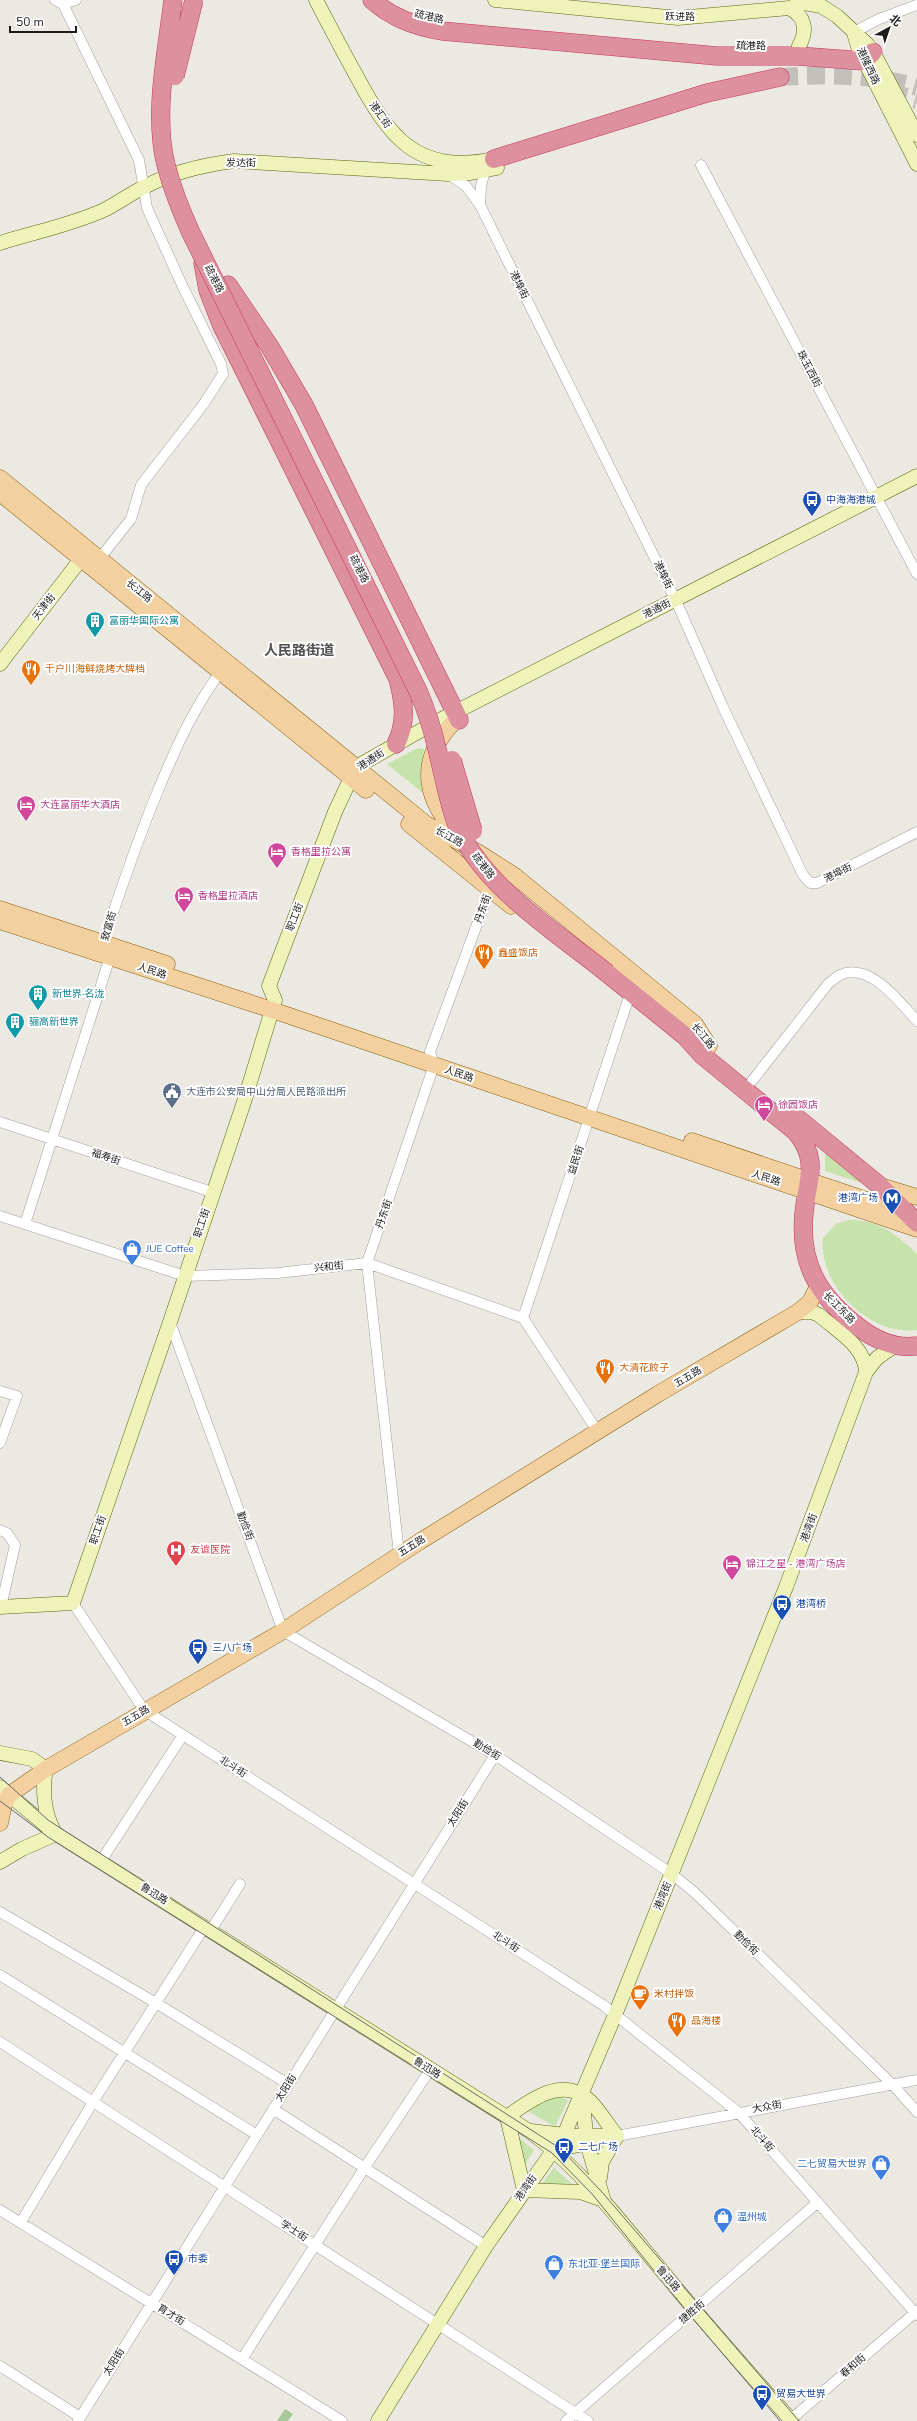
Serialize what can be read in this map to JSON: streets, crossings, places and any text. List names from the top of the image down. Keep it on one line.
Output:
{"streets":{"highway":["疏港路","长江路","长江东路"],"main road":["跃进路","港隆西路","港汇街","发达街","天津街","港通街","职工街","人民路","五五路","港湾街","鲁迅路"],"street":["港埠街","珠玉西街","丹东街","致富街","福寿街","益民街","兴和街","勤俭街","北斗街","太阳街","大众街","学士街","捷胜街","育才街","春和街"]},"crossings":[["疏港路","港隆西路"],["疏港路","长江路"],["跃进路","港隆西路"],["港汇街","发达街"],["发达街","港埠街"],["港埠街","港通街"],["珠玉西街","港通街"],["长江路","天津街"],["长江路","港通街"],["长江路","职工街"],["长江路","致富街"],["长江路","人民路"],["长江路","长江东路"],["港通街","职工街"],["丹东街","人民路"],["丹东街","兴和街"],["丹东街","五五路"],["职工街","人民路"],["职工街","福寿街"],["职工街","兴和街"],["职工街","勤俭街"],["职工街","北斗街"],["致富街","人民路"],["致富街","福寿街"],["致富街","兴和街"],["人民路","益民街"],["人民路","长江东路"],["益民街","兴和街"],["长江东路","五五路"],["长江东路","港湾街"],["五五路","勤俭街"],["五五路","北斗街"],["五五路","鲁迅路"],["勤俭街","港湾街"],["勤俭街","太阳街"],["勤俭街","大众街"],["港湾街","北斗街"],["港湾街","鲁迅路"],["港湾街","学士街"],["北斗街","太阳街"],["北斗街","大众街"],["北斗街","捷胜街"],["北斗街","春和街"],["太阳街","鲁迅路"],["太阳街","学士街"],["太阳街","育才街"],["鲁迅路","捷胜街"],["鲁迅路","春和街"],["学士街","捷胜街"]],"districts":["人民路街道"],"places":{"bus stop":["中海海港城","港湾桥","三八广场","二七广场","市委","贸易大世界"],"building":["富丽华国际公寓","新世界·名泷","骊高新世界"],"restaurant":["千户川海鲜烧烤大牌档","鑫盛饭店","大清花餃子","品海楼"],"hotel":["大连富丽华大酒店","香格里拉公寓","香格里拉酒店","徐园饭店","锦江之星 - 港湾广场店"],"public building":["大连市公安局中山分局人民路派出所"],"metro station":["港湾广场"],"shop":["JUE Coffee","二七贸易大世界","温州城","东北亚·堡兰国际"],"hospital":["友谊医院"],"cafe":["米村拌饭"]},"scale_bar":"50 m","north":"top right"}
